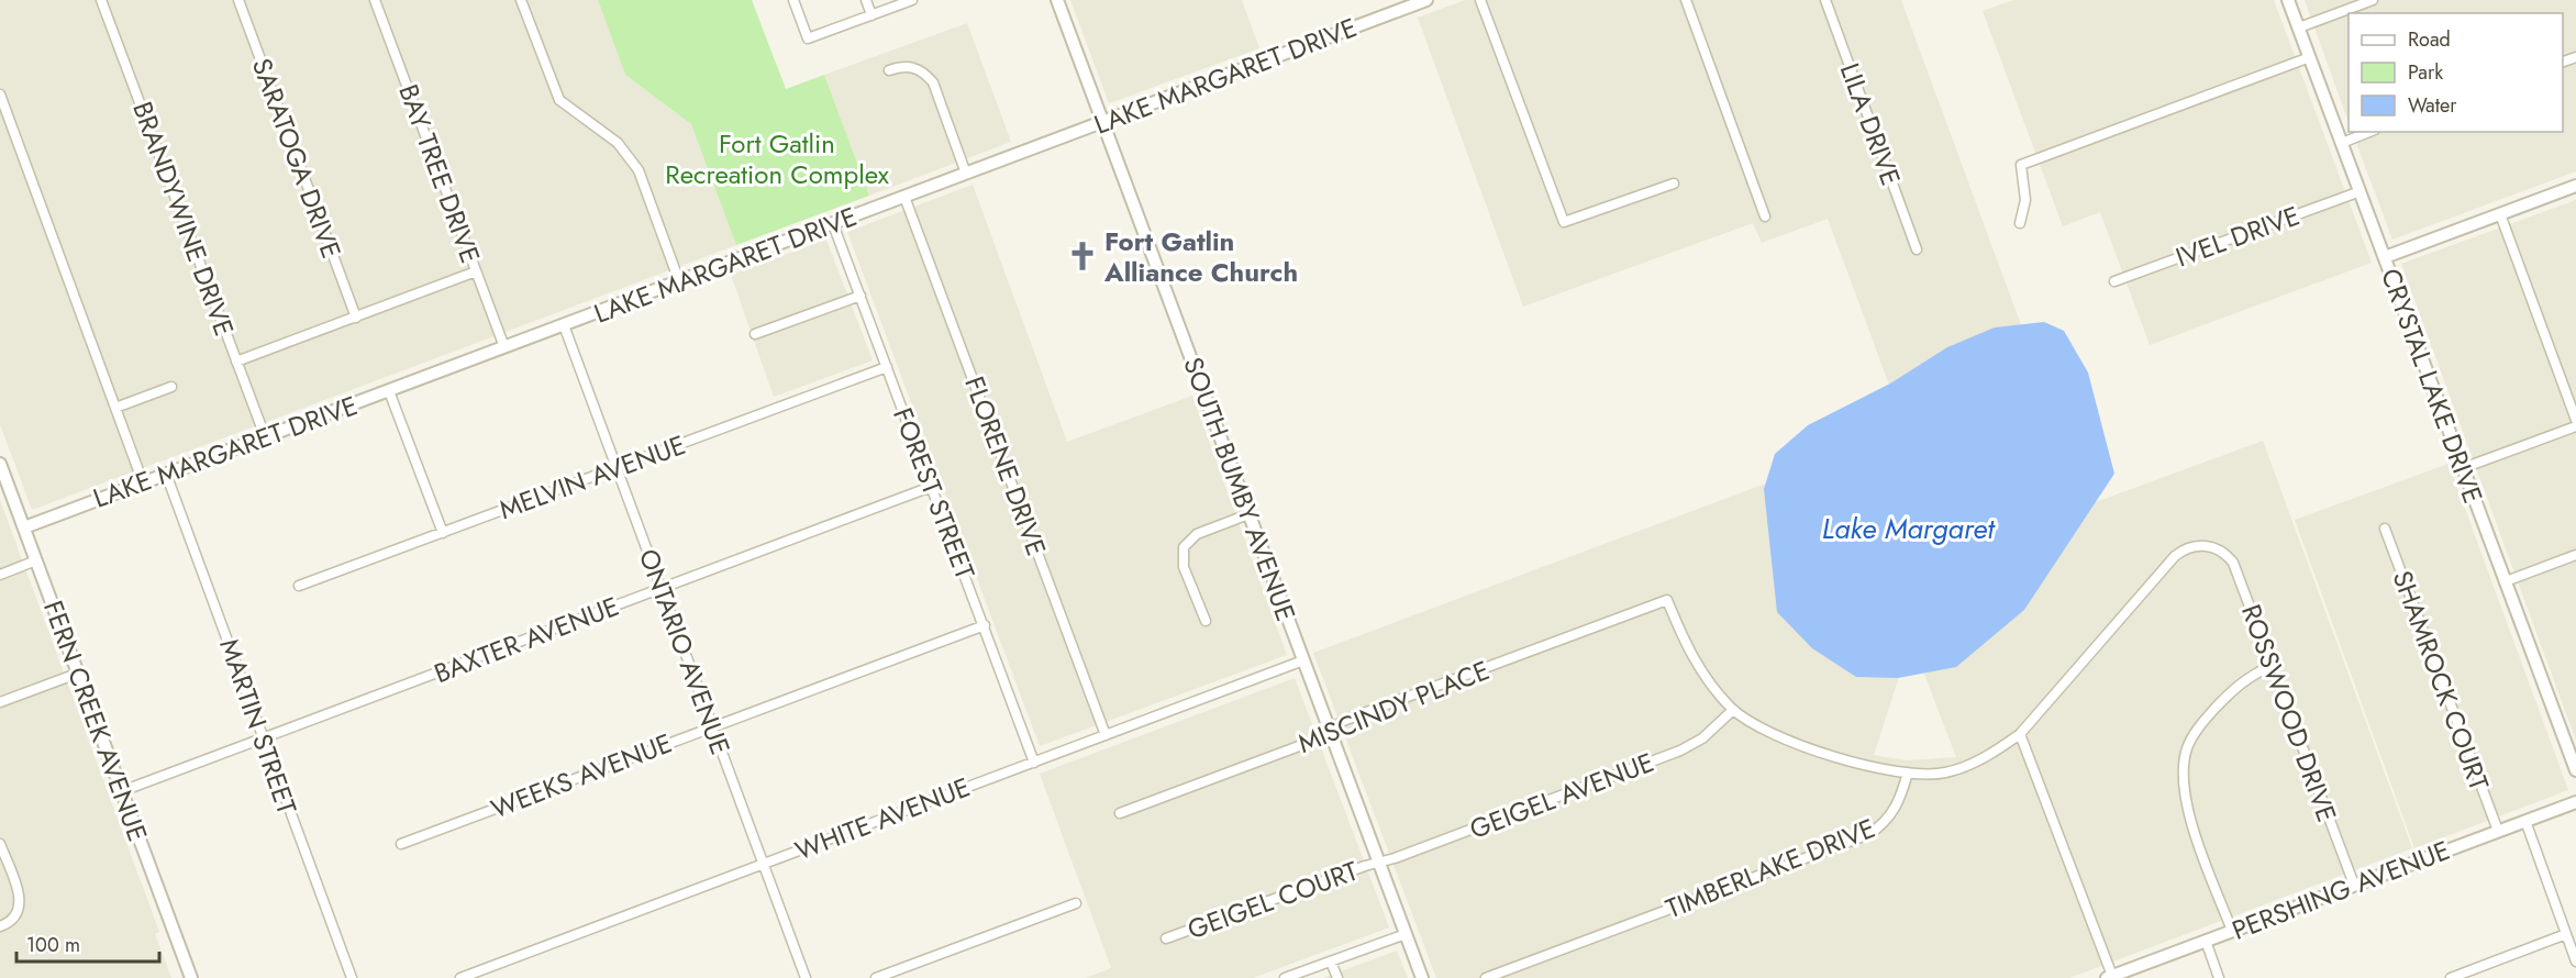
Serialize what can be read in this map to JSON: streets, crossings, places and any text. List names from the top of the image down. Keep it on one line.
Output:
{"streets":{"street":["LAKE MARGARET DRIVE","LILA DRIVE","SARATOGA DRIVE","BAY TREE DRIVE","BRANDYWINE DRIVE","IVEL DRIVE","CRYSTAL LAKE DRIVE","FLORENE DRIVE","MELVIN AVENUE","SOUTH BUMBY AVENUE","FOREST STREET","BAXTER AVENUE","ONTARIO AVENUE","SHAMROCK COURT","MISCINDY PLACE","ROSSWOOD DRIVE","FERN CREEK AVENUE","MARTIN STREET","WEEKS AVENUE","GEIGEL AVENUE","WHITE AVENUE","TIMBERLAKE DRIVE","PERSHING AVENUE","GEIGEL COURT"]},"crossings":[["LAKE MARGARET DRIVE","BAY TREE DRIVE"],["LAKE MARGARET DRIVE","BRANDYWINE DRIVE"],["LAKE MARGARET DRIVE","FLORENE DRIVE"],["LAKE MARGARET DRIVE","SOUTH BUMBY AVENUE"],["LAKE MARGARET DRIVE","FOREST STREET"],["LAKE MARGARET DRIVE","ONTARIO AVENUE"],["LAKE MARGARET DRIVE","FERN CREEK AVENUE"],["LAKE MARGARET DRIVE","MARTIN STREET"],["IVEL DRIVE","CRYSTAL LAKE DRIVE"],["FLORENE DRIVE","WHITE AVENUE"],["MELVIN AVENUE","FOREST STREET"],["MELVIN AVENUE","ONTARIO AVENUE"],["SOUTH BUMBY AVENUE","MISCINDY PLACE"],["SOUTH BUMBY AVENUE","GEIGEL AVENUE"],["SOUTH BUMBY AVENUE","WHITE AVENUE"],["SOUTH BUMBY AVENUE","GEIGEL COURT"],["FOREST STREET","BAXTER AVENUE"],["FOREST STREET","WEEKS AVENUE"],["FOREST STREET","WHITE AVENUE"],["BAXTER AVENUE","ONTARIO AVENUE"],["BAXTER AVENUE","FERN CREEK AVENUE"],["BAXTER AVENUE","MARTIN STREET"],["ONTARIO AVENUE","WEEKS AVENUE"],["ONTARIO AVENUE","WHITE AVENUE"],["SHAMROCK COURT","PERSHING AVENUE"],["MISCINDY PLACE","GEIGEL AVENUE"],["ROSSWOOD DRIVE","PERSHING AVENUE"],["GEIGEL AVENUE","GEIGEL COURT"]],"water":["Lake Margaret"],"parks":["Fort Gatlin Recreation Complex"],"places":{"church":["Fort Gatlin Alliance Church"]},"legend":["Road","Park","Water"],"scale_bar":"100 m"}
